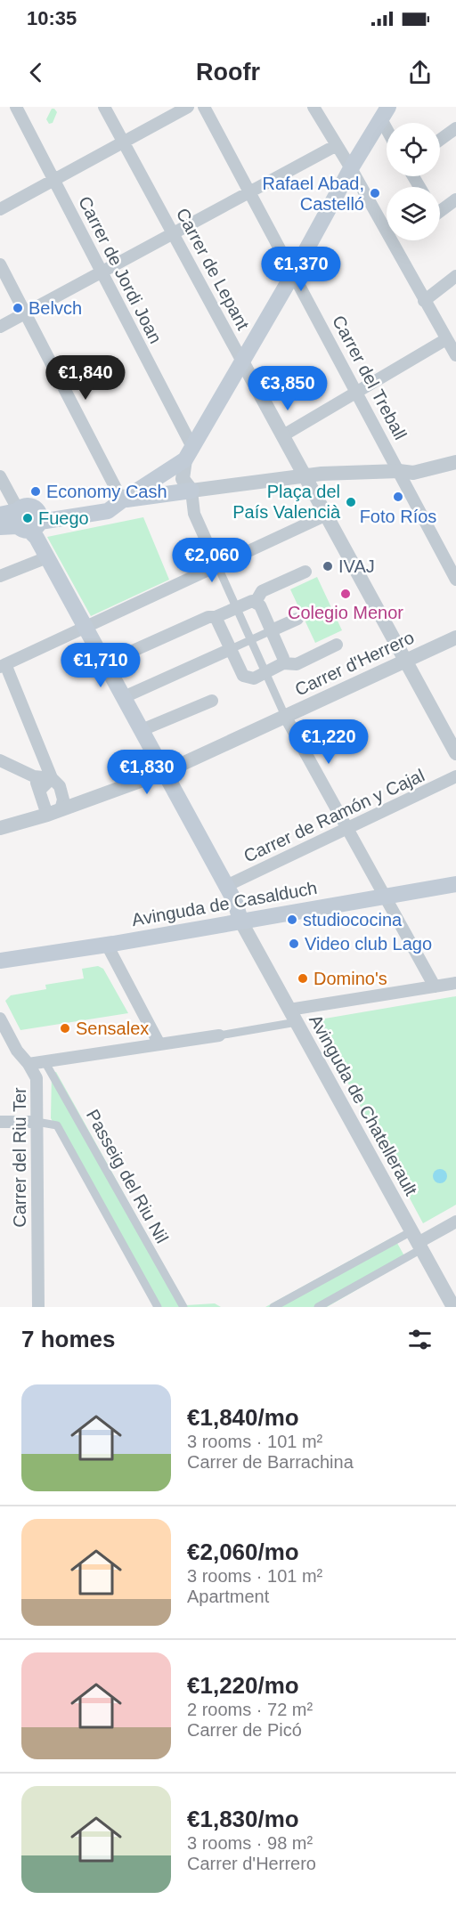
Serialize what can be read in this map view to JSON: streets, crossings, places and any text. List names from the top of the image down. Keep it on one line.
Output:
{"streets":{"main road":["Avinguda de Casalduch"],"street":["Carrer de Lepant","Carrer de Jordi Joan","Carrer del Treball","Carrer d'Herrero","Carrer de Ramón y Cajal","Avinguda de Chatellerault","Carrer del Riu Ter","Passeig del Riu Nil"]},"crossings":[["Carrer de Lepant","Carrer d'Herrero"],["Avinguda de Casalduch","Avinguda de Chatellerault"],["Carrer del Riu Ter","Passeig del Riu Nil"]],"places":["Rafael Abad, Castelló","Belvch","Economy Cash","Foto Ríos","Plaça del País Valencià","Fuego","IVAJ","Colegio Menor","studiococina","Video club Lago","Domino's","Sensalex"],"page":{"status":"10:35","header":"Roofr","price":["€1,370","€1,840","€3,850","€2,060","€1,710","€1,220","€1,830"],"heading":"7 homes","list":[{"name":"€1,840/mo","note":"3 rooms · 101 m² · Carrer de Barrachina"},{"name":"€2,060/mo","note":"3 rooms · 101 m² · Apartment"},{"name":"€1,220/mo","note":"2 rooms · 72 m² · Carrer de Picó"},{"name":"€1,830/mo","note":"3 rooms · 98 m² · Carrer d'Herrero"}]}}
